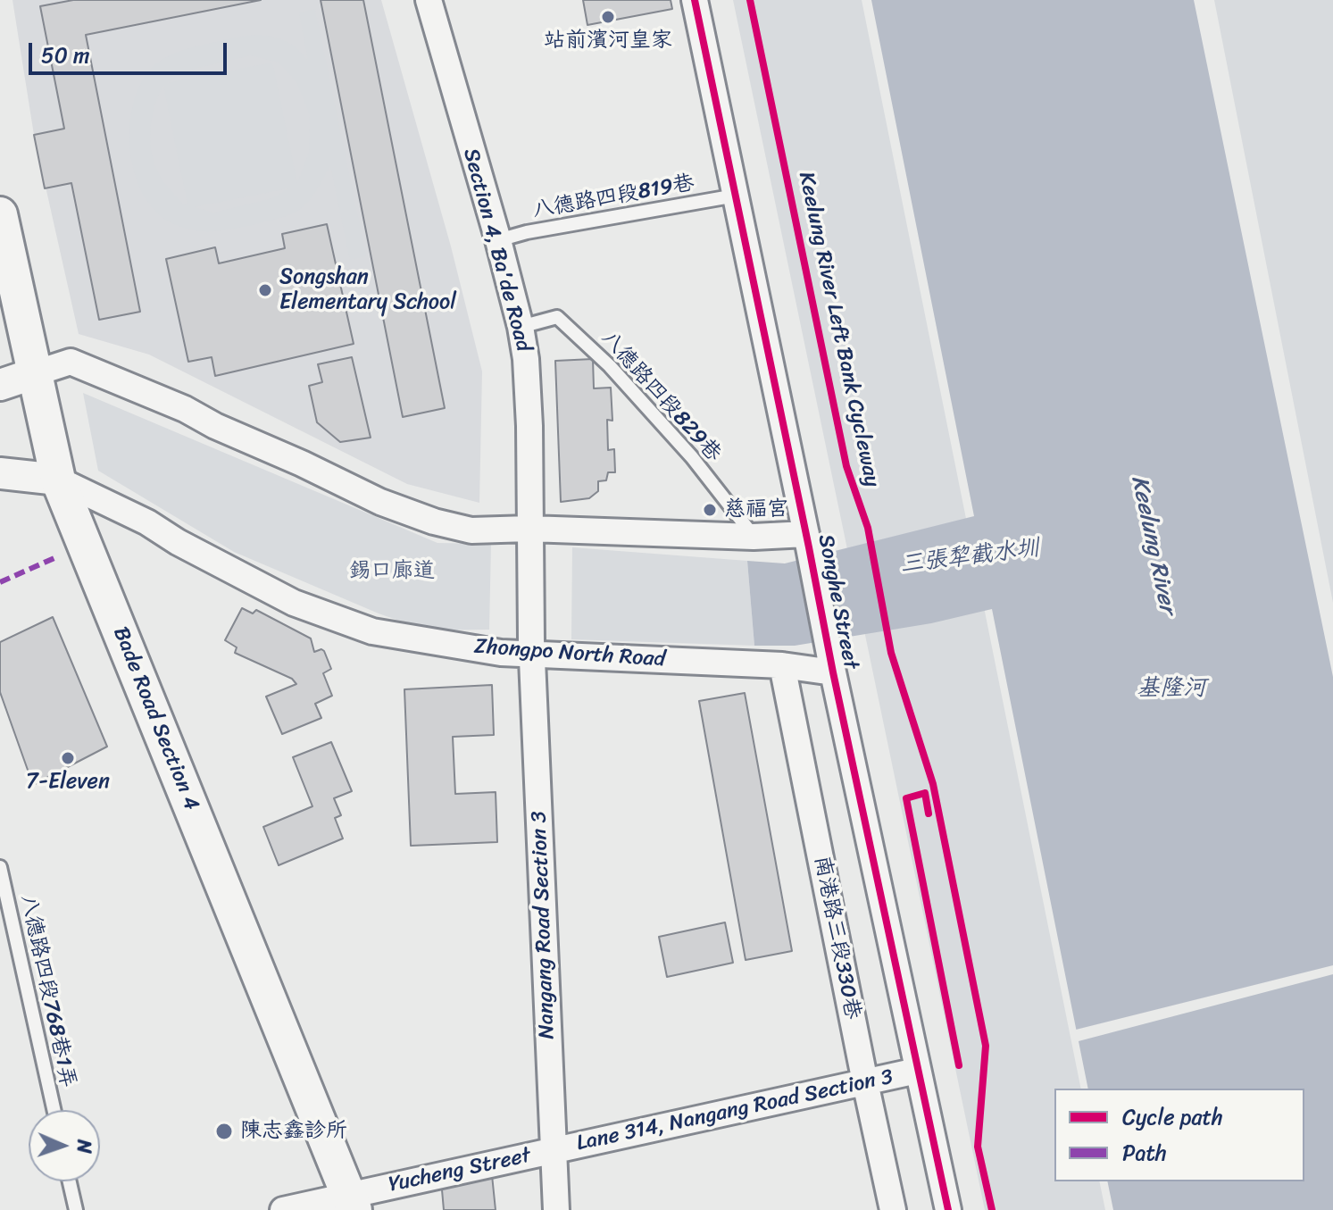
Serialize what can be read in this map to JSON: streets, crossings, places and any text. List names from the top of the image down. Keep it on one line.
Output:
{"streets":{"main road":["Bade Road Section 4"],"street":["Section 4, Ba'de Road","Songhe Street","Zhongpo North Road","Nangang Road Section 3","南港路三段330巷","Lane 314, Nangang Road Section 3","Yucheng Street"],"lane":["八德路四段819巷","八德路四段829巷","八德路四段768巷1弄"],"cycle path":["Keelung River Left Bank Cycleway"]},"crossings":[["八德路四段819巷","Section 4, Ba'de Road"],["八德路四段819巷","Songhe Street"],["Section 4, Ba'de Road","八德路四段829巷"],["Section 4, Ba'de Road","Zhongpo North Road"],["Section 4, Ba'de Road","Nangang Road Section 3"],["Songhe Street","Zhongpo North Road"],["Songhe Street","Lane 314, Nangang Road Section 3"],["Zhongpo North Road","Bade Road Section 4"],["Zhongpo North Road","Nangang Road Section 3"],["Zhongpo North Road","南港路三段330巷"],["Bade Road Section 4","Yucheng Street"],["Nangang Road Section 3","Lane 314, Nangang Road Section 3"],["Nangang Road Section 3","Yucheng Street"],["南港路三段330巷","Lane 314, Nangang Road Section 3"],["Lane 314, Nangang Road Section 3","Yucheng Street"]],"water":["Keelung River","三張犂截水圳","基隆河"],"parks":["錫口廊道"],"places":["站前濱河皇家","Songshan Elementary School","慈福宮","7-Eleven","陳志鑫診所"],"legend":["Cycle path","Path"],"scale_bar":"50 m","north":"right"}
